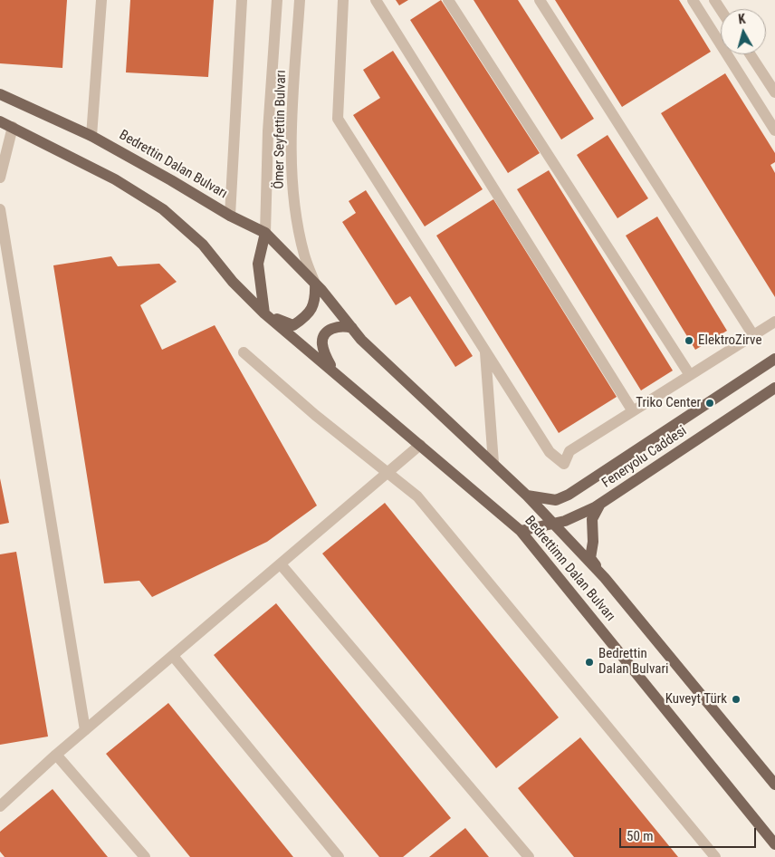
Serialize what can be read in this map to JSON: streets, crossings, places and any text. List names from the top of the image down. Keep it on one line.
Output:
{"streets":{"main road":["Bedrettin Dalan Bulvarı","Feneryolu Caddesi","Bedrettimn Dalan Bulvarı"],"street":["Ömer Seyfettin Bulvarı"]},"crossings":[["Ömer Seyfettin Bulvarı","Bedrettin Dalan Bulvarı"],["Ömer Seyfettin Bulvarı","Bedrettimn Dalan Bulvarı"],["Bedrettin Dalan Bulvarı","Bedrettimn Dalan Bulvarı"],["Feneryolu Caddesi","Bedrettimn Dalan Bulvarı"]],"places":["ElektroZirve","Triko Center","Bedrettin Dalan Bulvari","Kuveyt Türk"],"scale_bar":"50 m","north":"top"}
